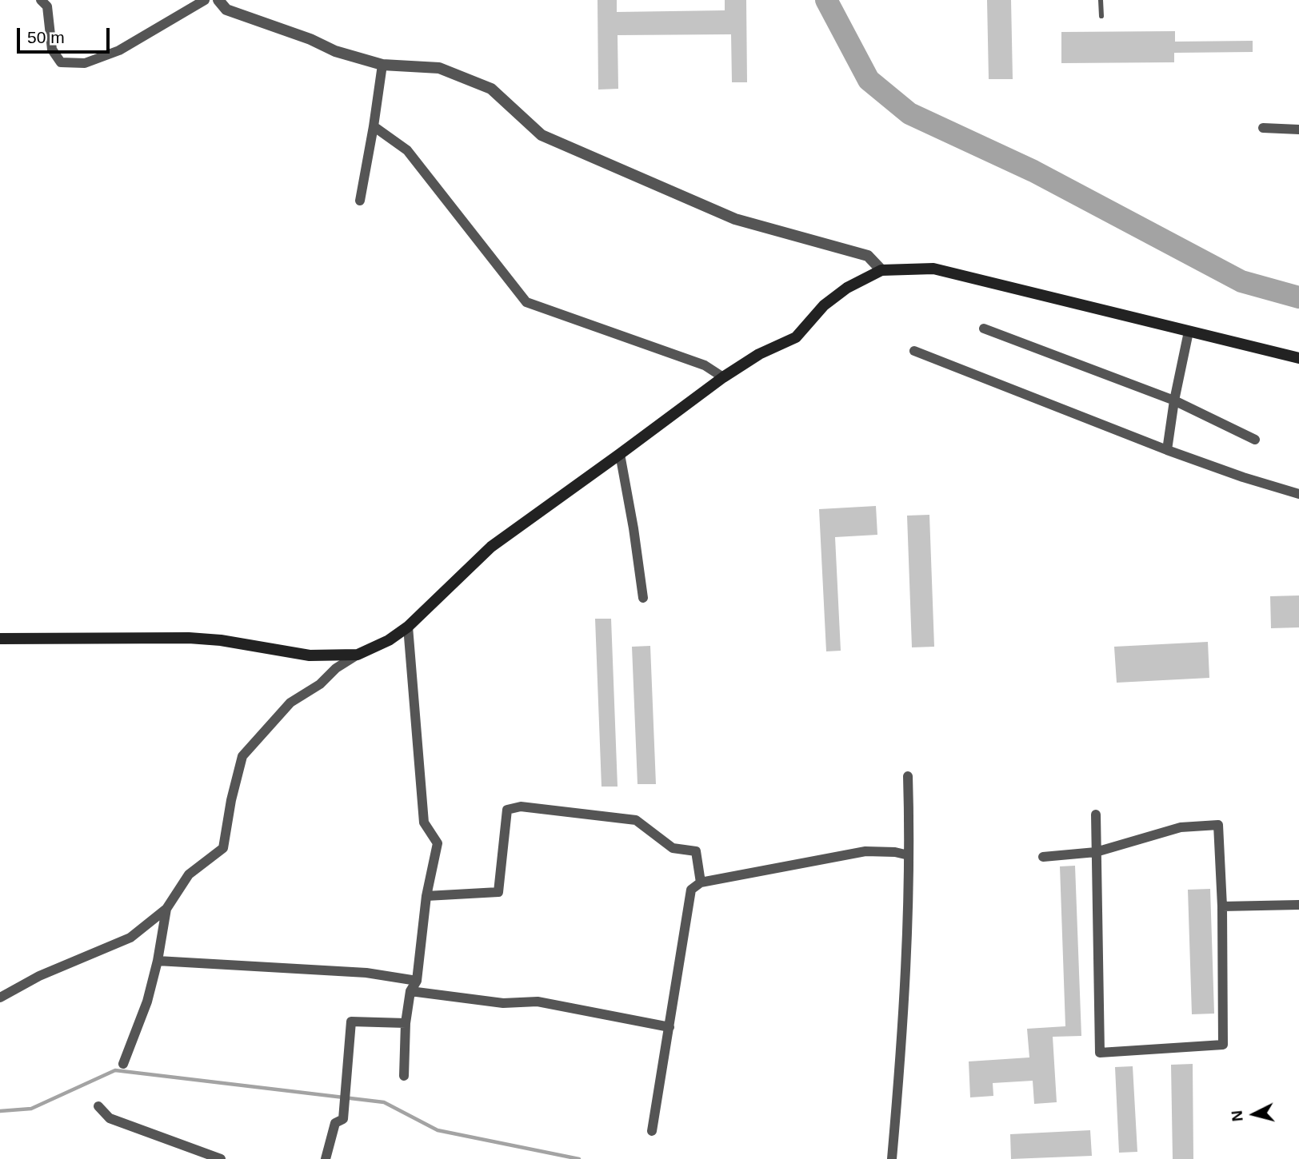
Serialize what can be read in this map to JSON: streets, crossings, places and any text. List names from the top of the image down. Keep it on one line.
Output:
{"scale_bar":"50 m","north":"left"}
